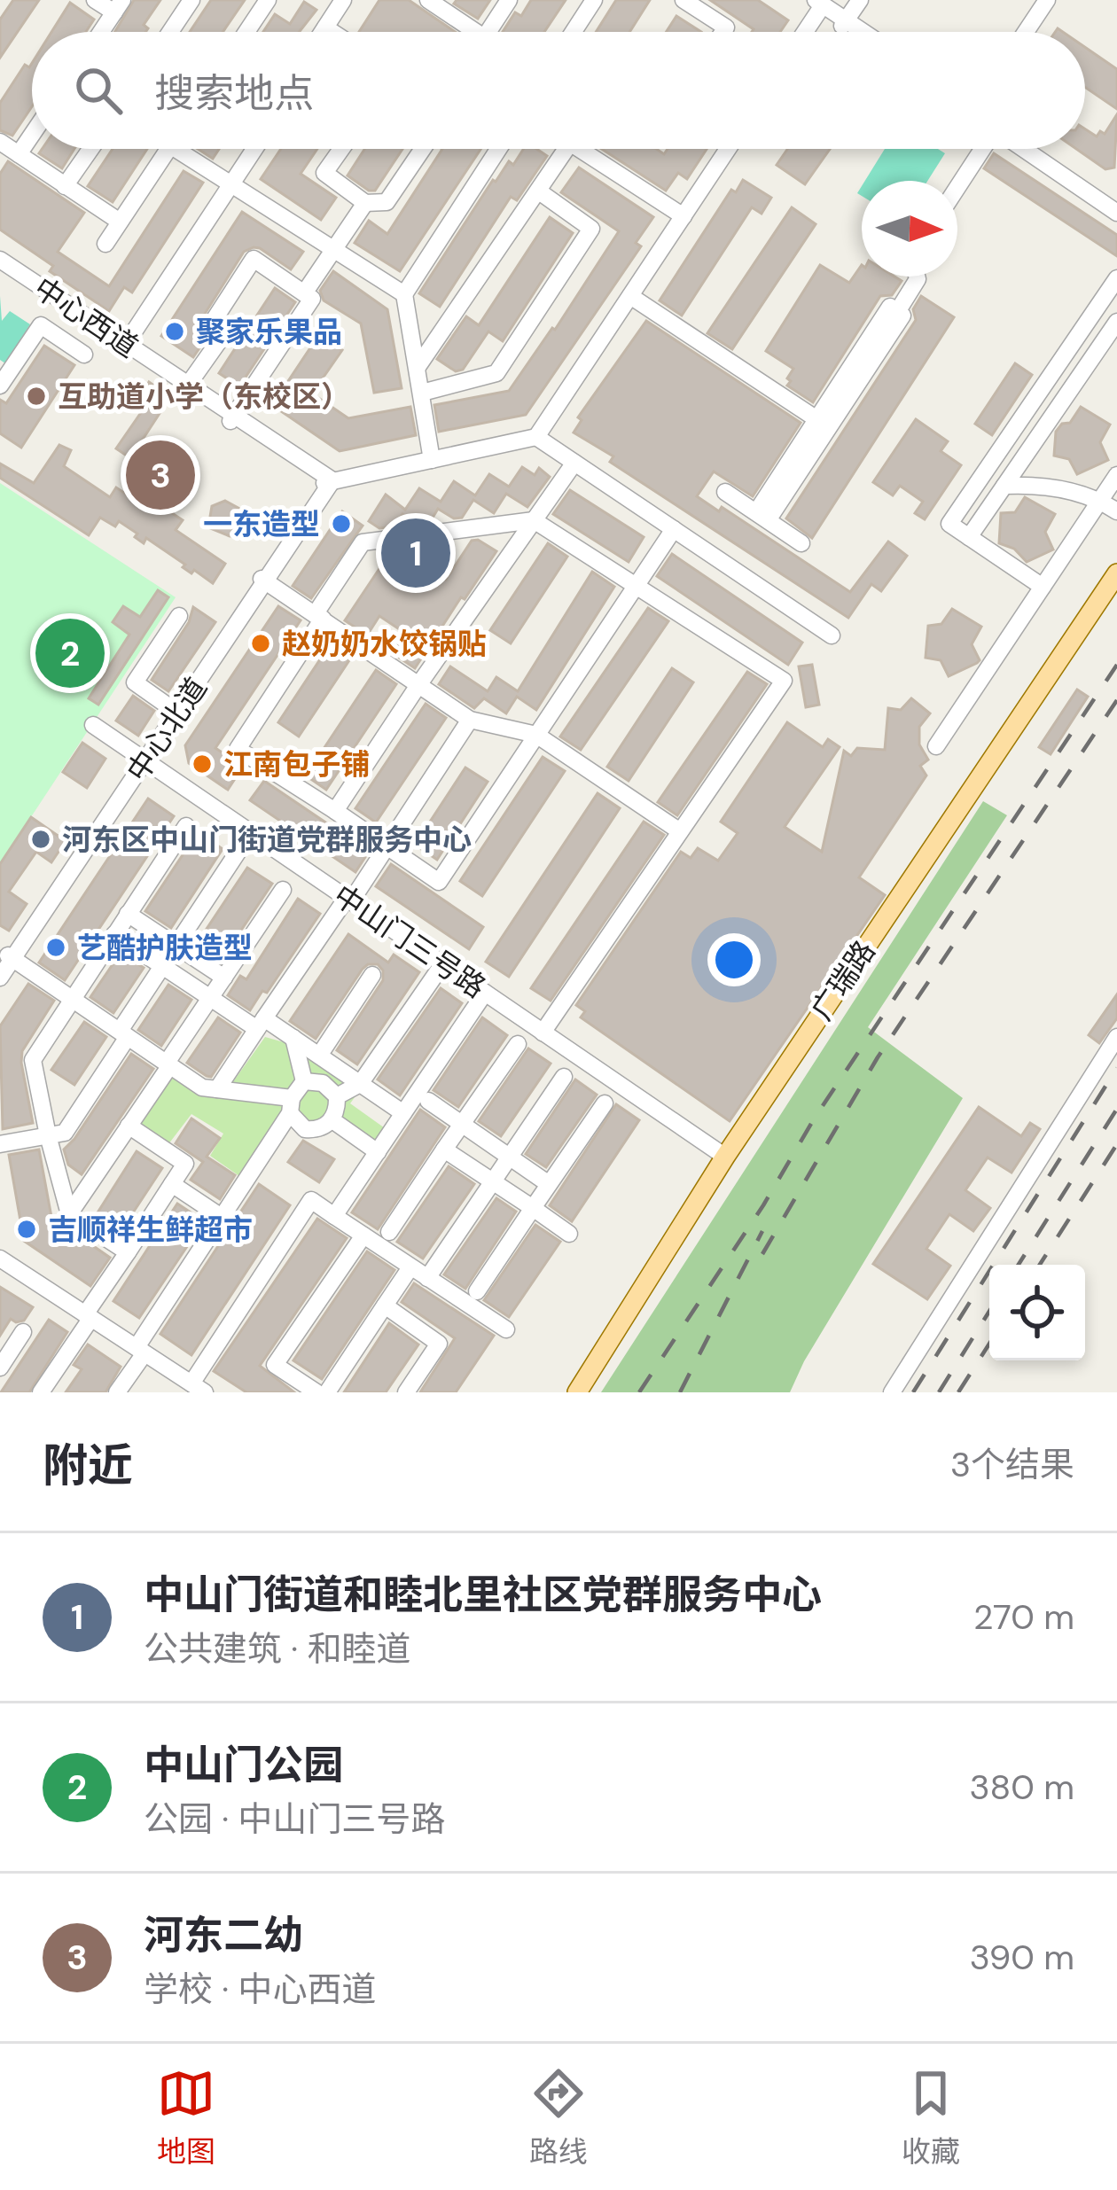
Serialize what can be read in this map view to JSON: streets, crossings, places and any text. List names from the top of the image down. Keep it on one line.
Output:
{"streets":{"main road":["广瑞路"],"street":["中心西道","中心北道","中山门三号路"]},"crossings":[["中心西道","中心北道"],["中心北道","中山门三号路"],["中山门三号路","广瑞路"]],"places":["聚家乐果品","互助道小学（东校区）","一东造型","赵奶奶水饺锅贴","江南包子铺","河东区中山门街道党群服务中心","艺酷护肤造型","吉顺祥生鲜超市"],"north":"right","page":{"search":"搜索地点","pins":["3","1","2"],"heading":["附近","3个结果"],"list":[{"mark":"1","name":"中山门街道和睦北里社区党群服务中心","note":"公共建筑 · 和睦道","value":"270 m"},{"mark":"2","name":"中山门公园","note":"公园 · 中山门三号路","value":"380 m"},{"mark":"3","name":"河东二幼","note":"学校 · 中心西道","value":"390 m"}],"nav":["地图","路线","收藏"]}}
